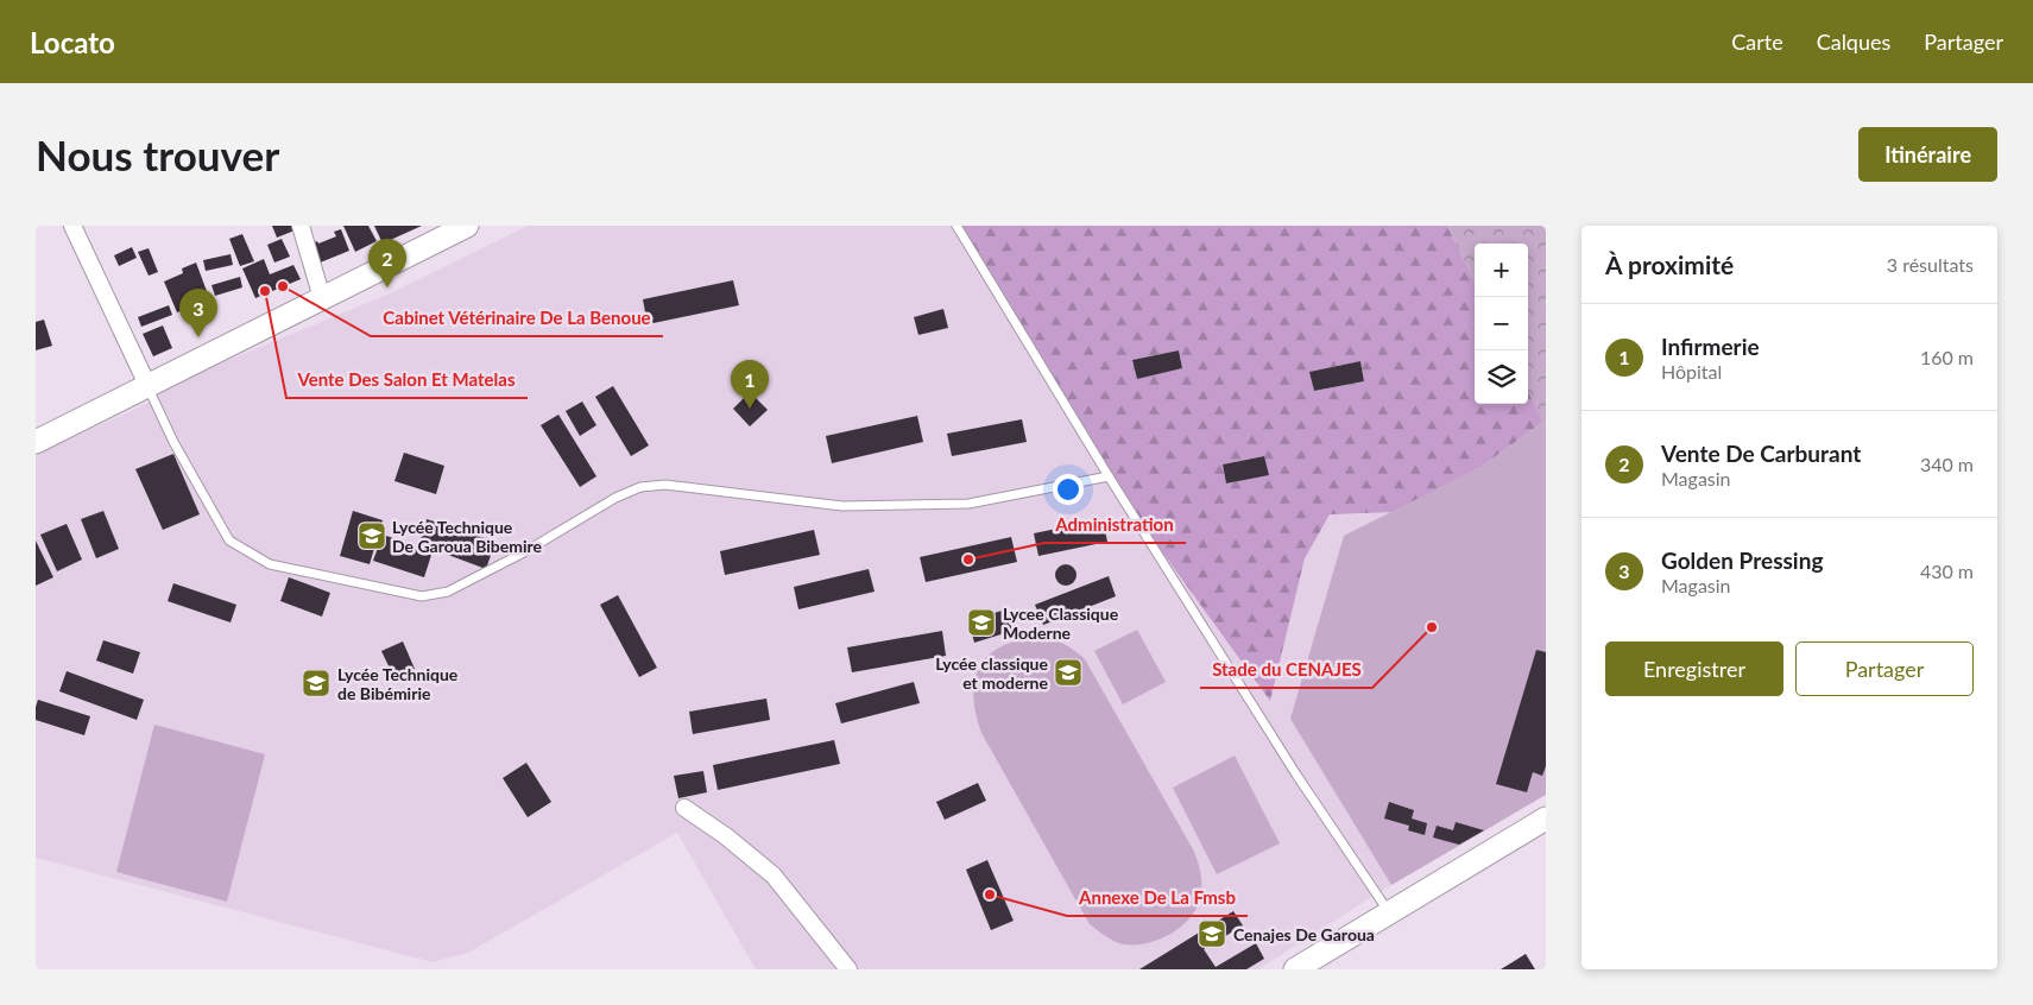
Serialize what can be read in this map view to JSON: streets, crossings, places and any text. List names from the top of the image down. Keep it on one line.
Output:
{"places":{"other":["Cabinet Vétérinaire De La Benoue","Vente Des Salon Et Matelas","Administration","Stade du CENAJES","Annexe De La Fmsb"],"school or university":["Lycée Technique De Garoua Bibemire","Lycee Classique Moderne","Lycée classique et moderne","Lycée Technique de Bibémirie","Cenajes De Garoua"]},"page":{"header":"Locato","nav":["Carte","Calques","Partager"],"buttons":["Itinéraire",["Enregistrer","Partager"]],"title":"Nous trouver","heading":["À proximité","3 résultats"],"pins":["2","3","1"],"map_buttons":["+","−"],"list":[{"mark":"1","name":"Infirmerie","note":"Hôpital","value":"160 m"},{"mark":"2","name":"Vente De Carburant","note":"Magasin","value":"340 m"},{"mark":"3","name":"Golden Pressing","note":"Magasin","value":"430 m"}]}}
